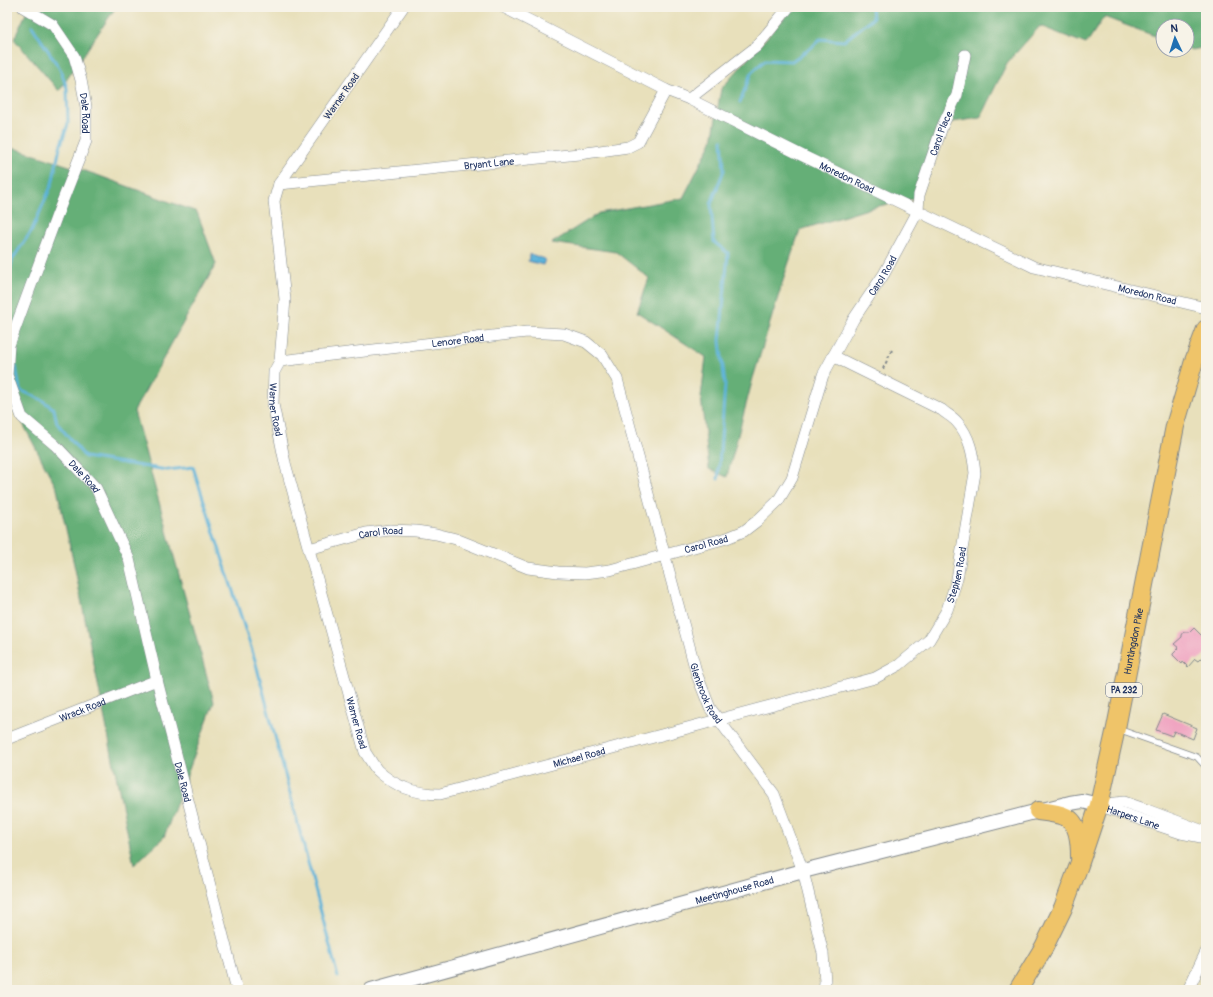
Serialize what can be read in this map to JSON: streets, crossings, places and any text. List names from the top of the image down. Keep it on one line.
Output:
{"streets":{"main road":["Huntingdon Pike","PA 232"],"street":["Warner Road","Dale Road","Carol Place","Bryant Lane","Moredon Road","Carol Road","Lenore Road","Stephen Road","Glenbrook Road","Wrack Road","Michael Road","Harpers Lane","Meetinghouse Road"]},"crossings":[["Warner Road","Bryant Lane"],["Warner Road","Carol Road"],["Warner Road","Lenore Road"],["Warner Road","Michael Road"],["Dale Road","Wrack Road"],["Carol Place","Moredon Road"],["Carol Place","Carol Road"],["Bryant Lane","Moredon Road"],["Moredon Road","Carol Road"],["Carol Road","Stephen Road"],["Carol Road","Glenbrook Road"],["Lenore Road","Glenbrook Road"],["Stephen Road","Glenbrook Road"],["Stephen Road","Michael Road"],["Huntingdon Pike","Harpers Lane"],["Huntingdon Pike","Meetinghouse Road"],["Glenbrook Road","Michael Road"],["Glenbrook Road","Meetinghouse Road"],["Harpers Lane","Meetinghouse Road"]],"north":"top"}
